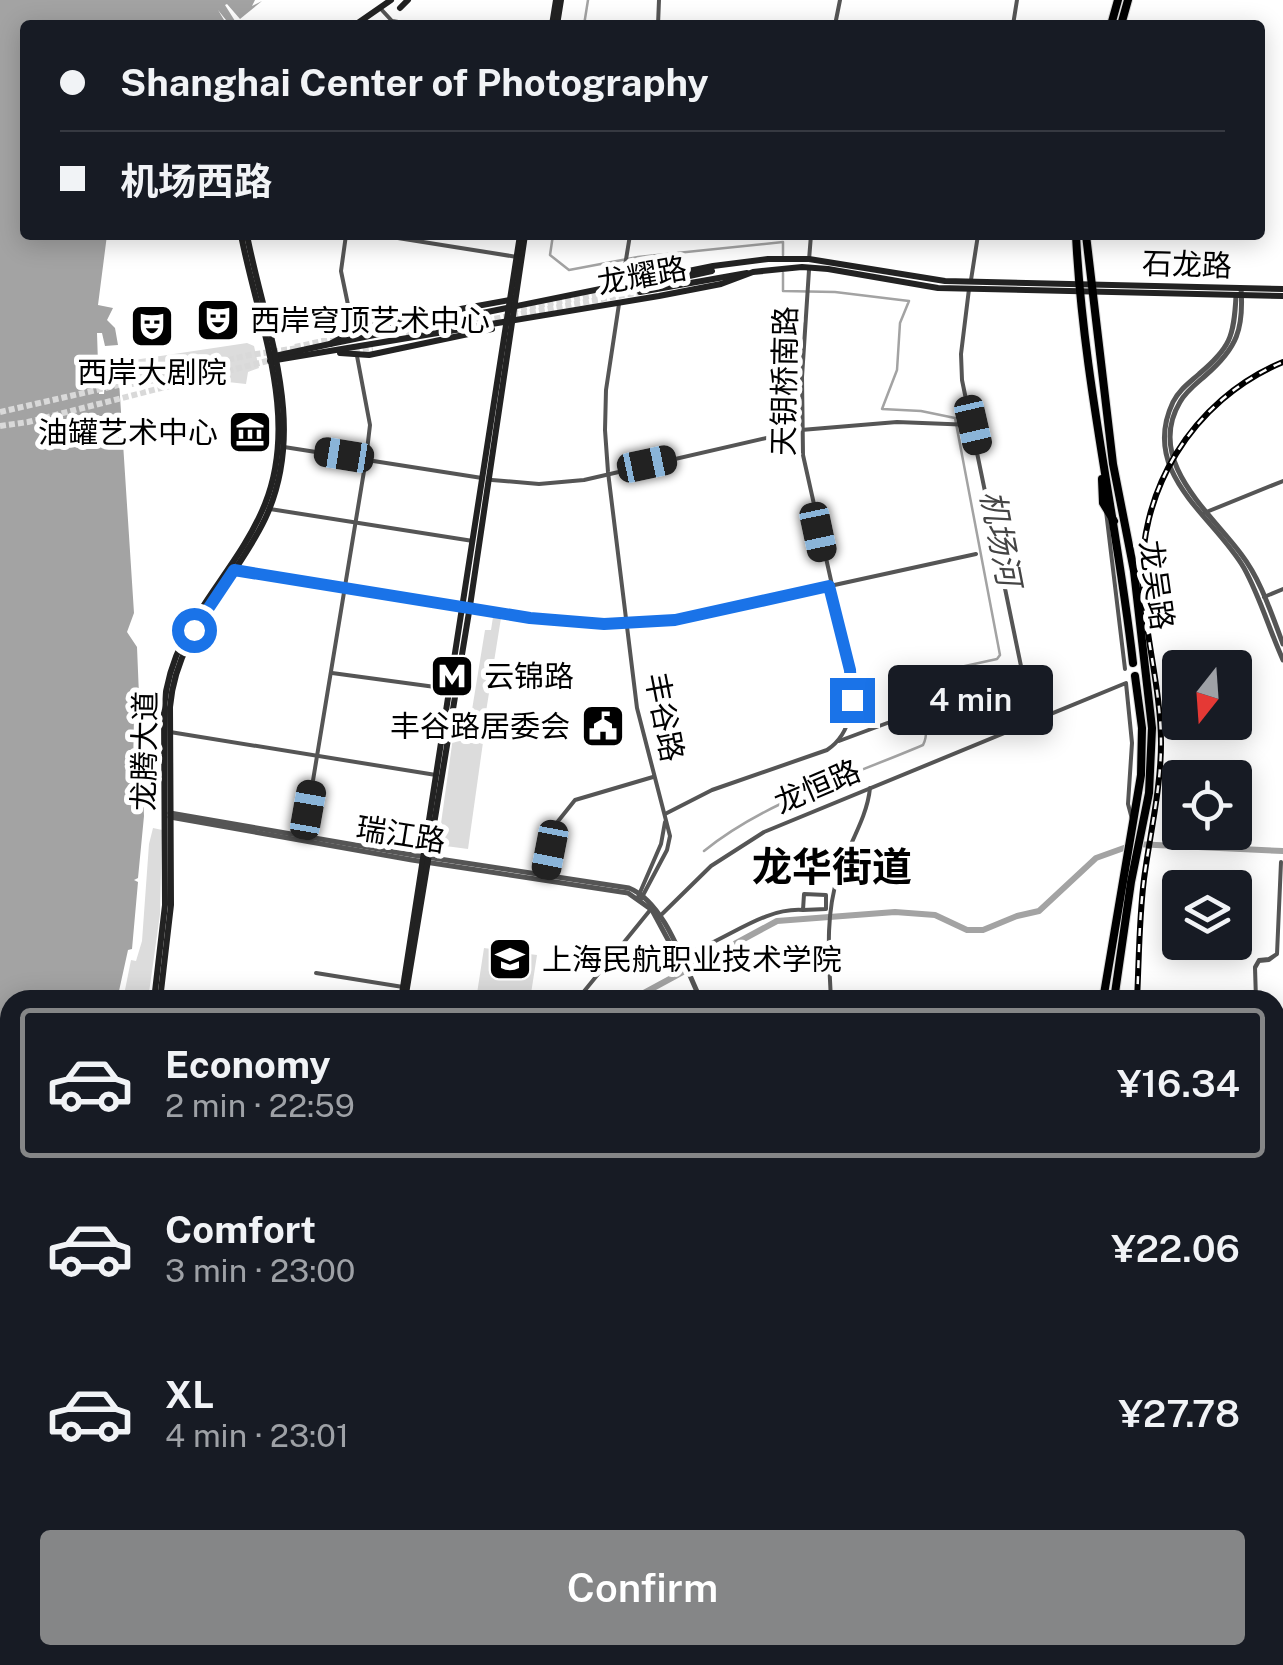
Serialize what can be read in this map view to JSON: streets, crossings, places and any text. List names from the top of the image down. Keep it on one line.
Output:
{"streets":{"main road":["石龙路","龙耀路","龙吴路","龙腾大道"],"street":["天钥桥南路","丰谷路","龙恒路","瑞江路"]},"crossings":[["石龙路","龙耀路"],["石龙路","龙吴路"],["龙耀路","天钥桥南路"],["龙耀路","龙吴路"],["龙耀路","龙腾大道"],["龙吴路","龙恒路"],["丰谷路","瑞江路"],["龙腾大道","瑞江路"]],"districts":["龙华街道"],"water":["机场河"],"places":{"theatre":["西岸穹顶艺术中心","西岸大剧院"],"museum":["油罐艺术中心"],"metro station":["云锦路"],"public building":["丰谷路居委会"],"school or university":["上海民航职业技术学院"]},"north":"bottom","page":{"banner":["Shanghai Center of Photography","机场西路"],"bubble":"4 min","list":[{"name":"Economy","note":"2 min · 22:59","value":"¥16.34"},{"name":"Comfort","note":"3 min · 23:00","value":"¥22.06"},{"name":"XL","note":"4 min · 23:01","value":"¥27.78"}],"buttons":"Confirm"}}
